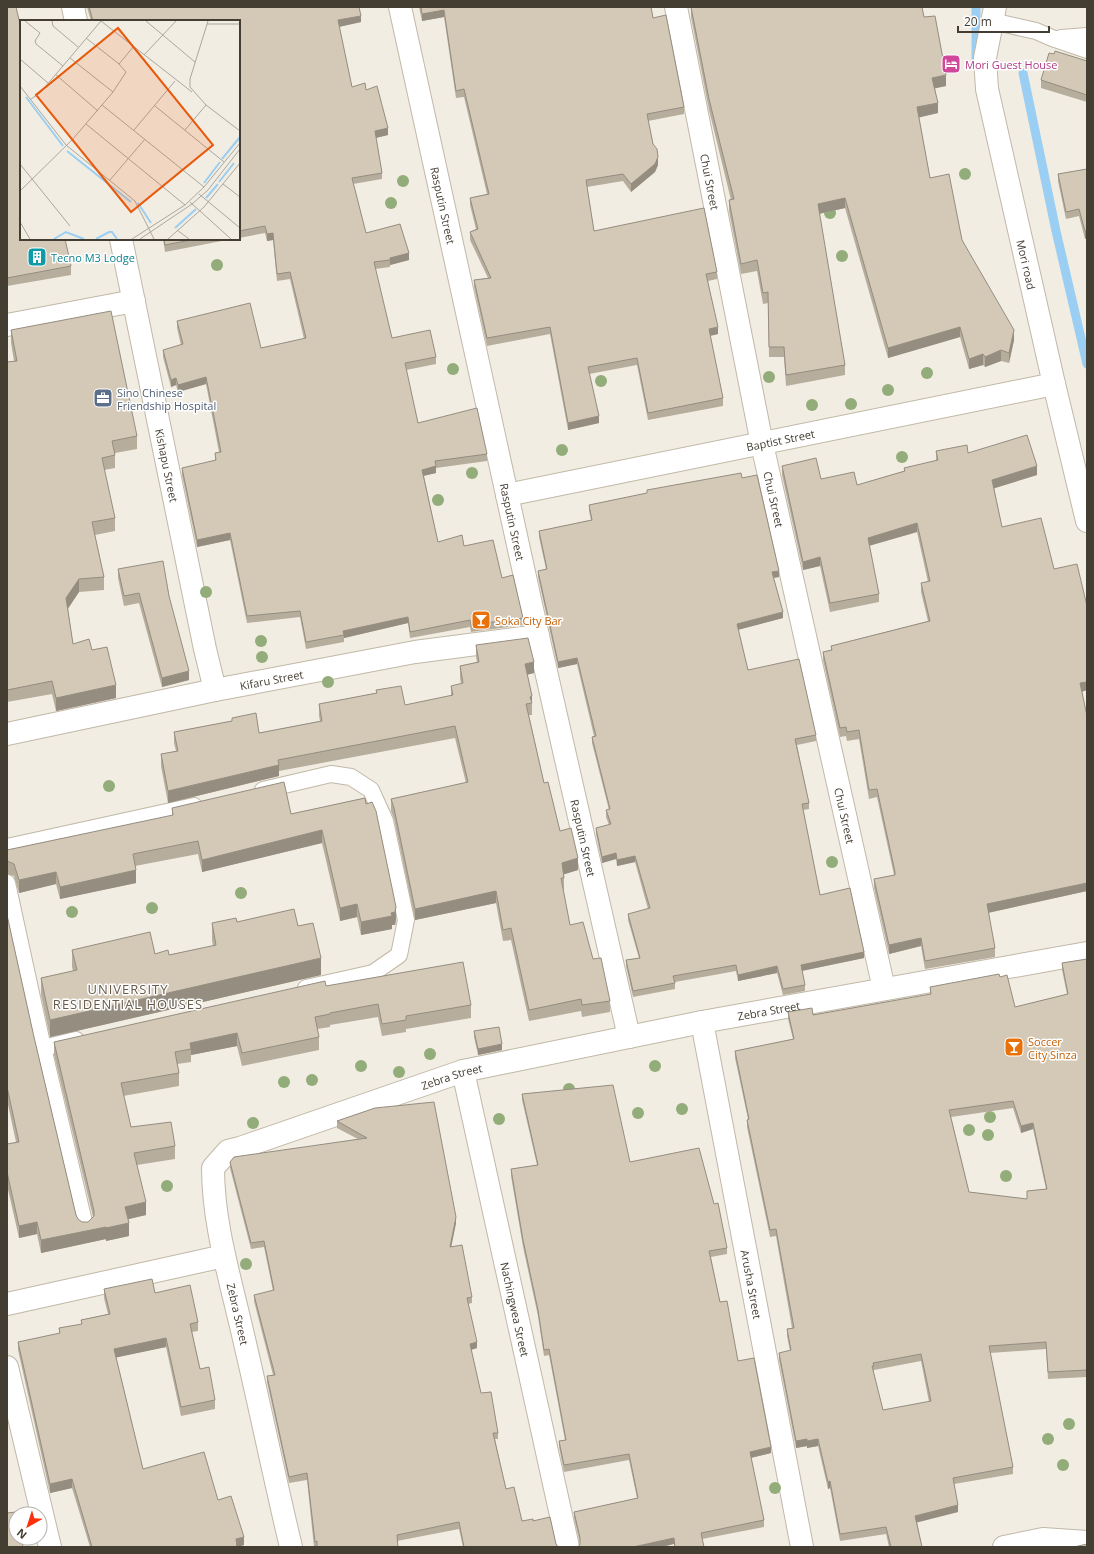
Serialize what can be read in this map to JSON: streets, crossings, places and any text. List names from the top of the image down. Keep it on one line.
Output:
{"streets":{"street":["Chui Street","Rasputin Street","Mori road","Baptist Street","Kishapu Street","Kifaru Street","Zebra Street","Arusha Street","Nachingwea Street"]},"crossings":[["Chui Street","Baptist Street"],["Chui Street","Zebra Street"],["Rasputin Street","Baptist Street"],["Rasputin Street","Kifaru Street"],["Rasputin Street","Zebra Street"],["Mori road","Baptist Street"],["Kishapu Street","Kifaru Street"],["Zebra Street","Arusha Street"],["Zebra Street","Nachingwea Street"]],"districts":["UNIVERSITY RESIDENTIAL HOUSES"],"places":{"hotel":["Mori Guest House"],"building":["Tecno M3 Lodge"],"office":["Sino Chinese Friendship Hospital"],"bar":["Soka City Bar","Soccer City Sinza"]},"scale_bar":"20 m","north":"bottom left"}
